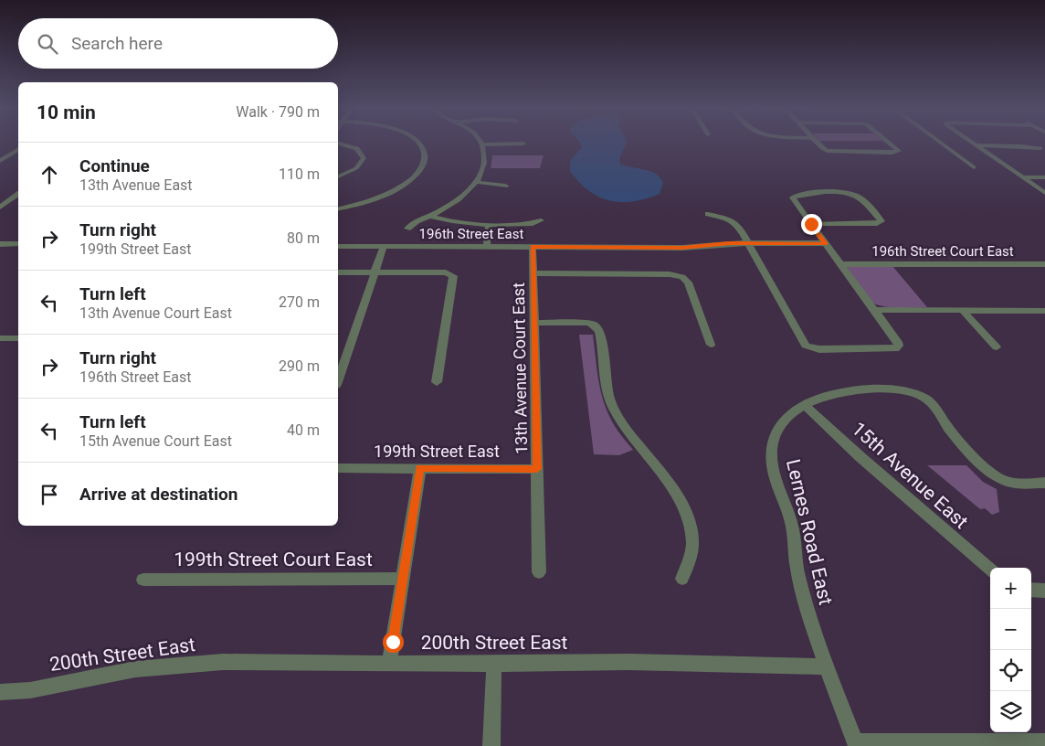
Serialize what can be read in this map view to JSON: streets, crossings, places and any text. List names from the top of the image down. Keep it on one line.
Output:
{"streets":{"street":["196th Street East","196th Street Court East","13th Avenue Court East","199th Street East","15th Avenue East","Lernes Road East","199th Street Court East","200th Street East"]},"crossings":[["196th Street East","13th Avenue Court East"],["13th Avenue Court East","199th Street East"],["15th Avenue East","Lernes Road East"],["Lernes Road East","200th Street East"]],"page":{"search":"Search here","heading":["10 min","Walk · 790 m"],"list":[["Continue","13th Avenue East","110 m"],["Turn right","199th Street East","80 m"],["Turn left","13th Avenue Court East","270 m"],["Turn right","196th Street East","290 m"],["Turn left","15th Avenue Court East","40 m"],"Arrive at destination"],"map_buttons":["+","−"]}}
